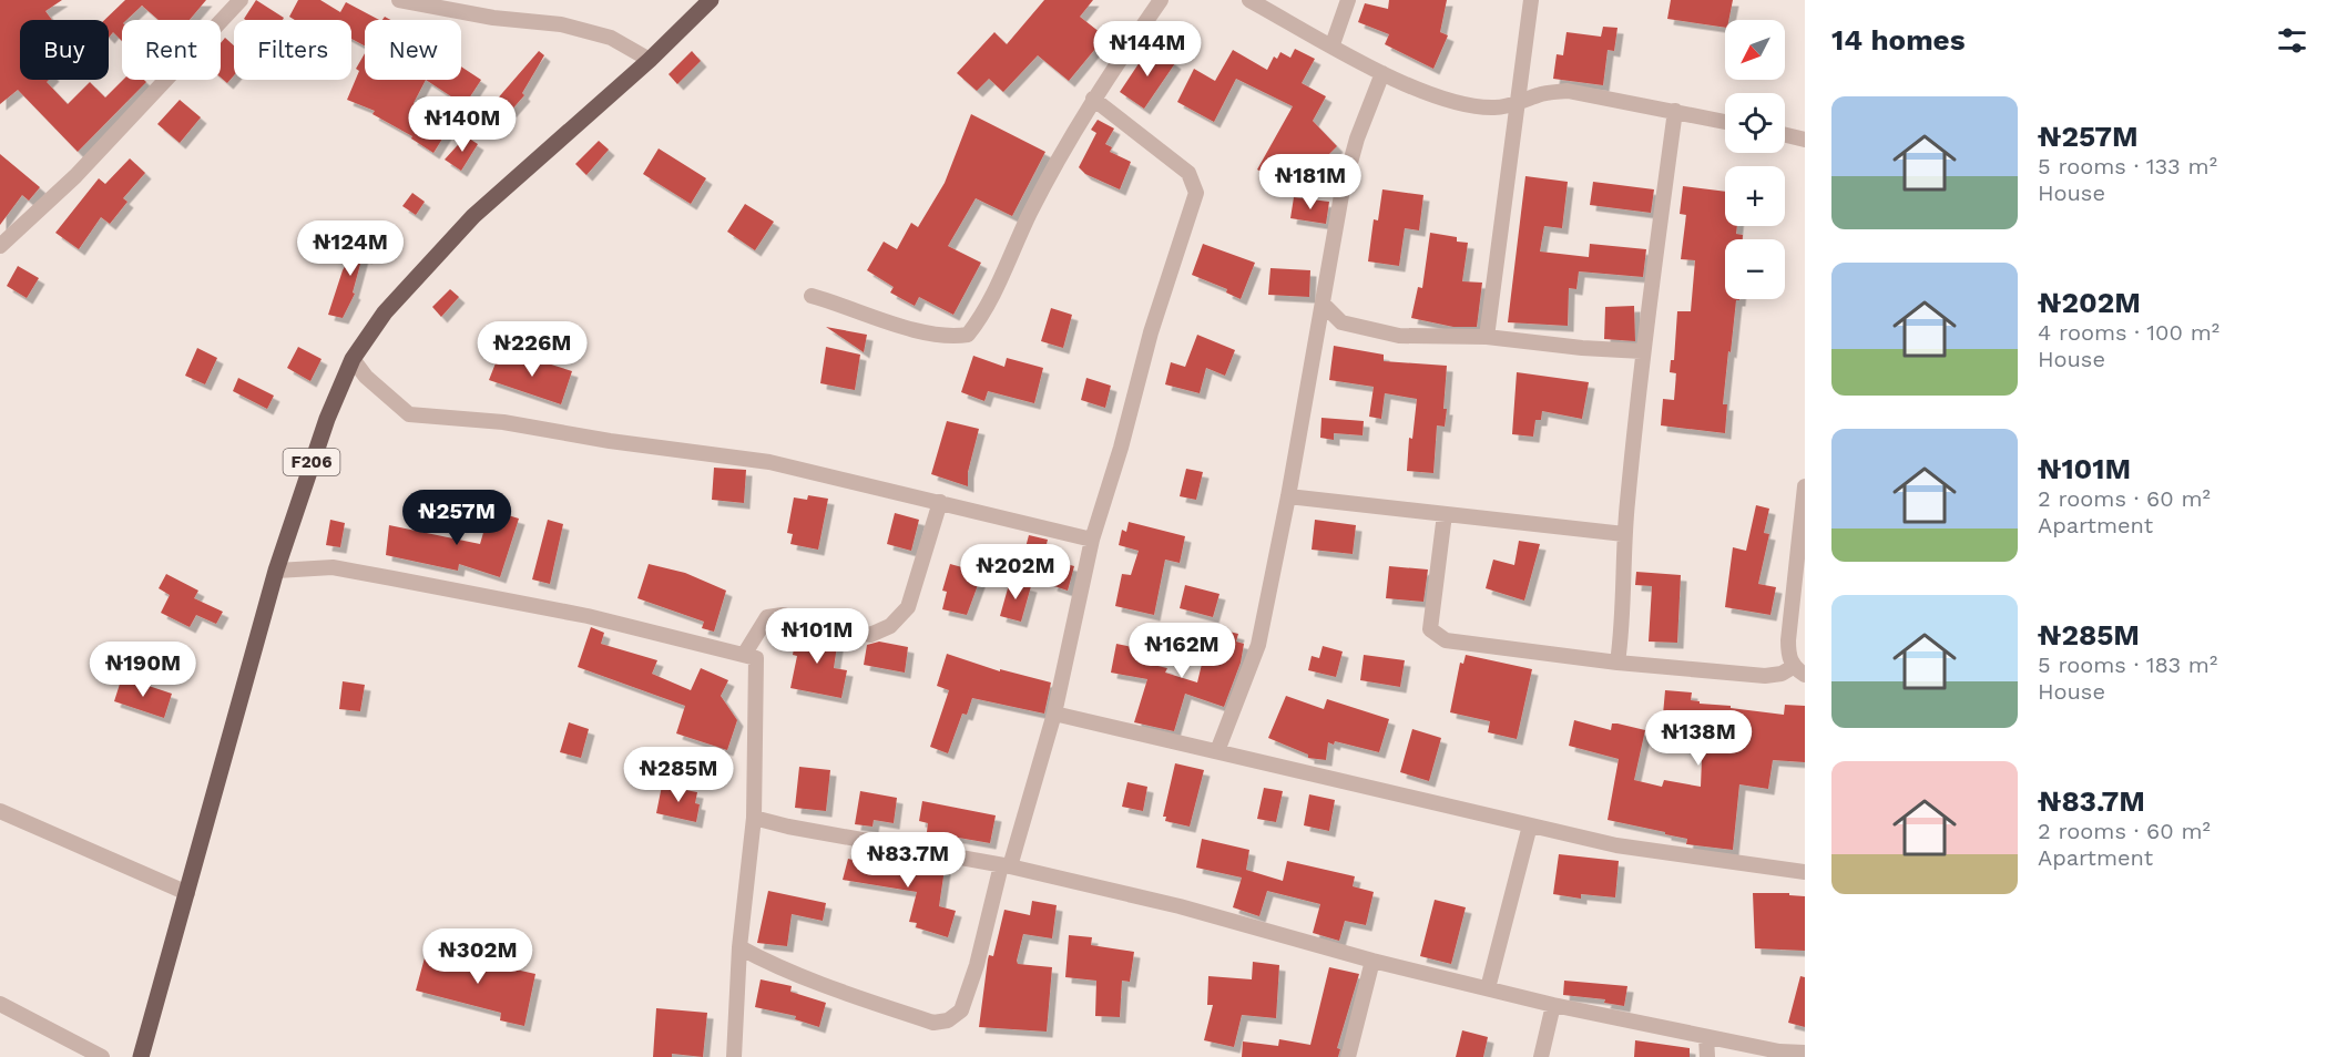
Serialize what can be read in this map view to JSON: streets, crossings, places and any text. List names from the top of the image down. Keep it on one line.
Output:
{"streets":{"main road":["F206"]},"north":"bottom left","page":{"heading":"14 homes","map_buttons":["+","−"],"chip":["Buy","Rent","Filters","New"],"price":["₦144M","₦140M","₦181M","₦124M","₦226M","₦257M","₦202M","₦101M","₦162M","₦190M","₦138M","₦285M","₦83.7M","₦302M"],"list":[{"name":"₦257M","note":"5 rooms · 133 m² · House"},{"name":"₦202M","note":"4 rooms · 100 m² · House"},{"name":"₦101M","note":"2 rooms · 60 m² · Apartment"},{"name":"₦285M","note":"5 rooms · 183 m² · House"},{"name":"₦83.7M","note":"2 rooms · 60 m² · Apartment"}]}}
